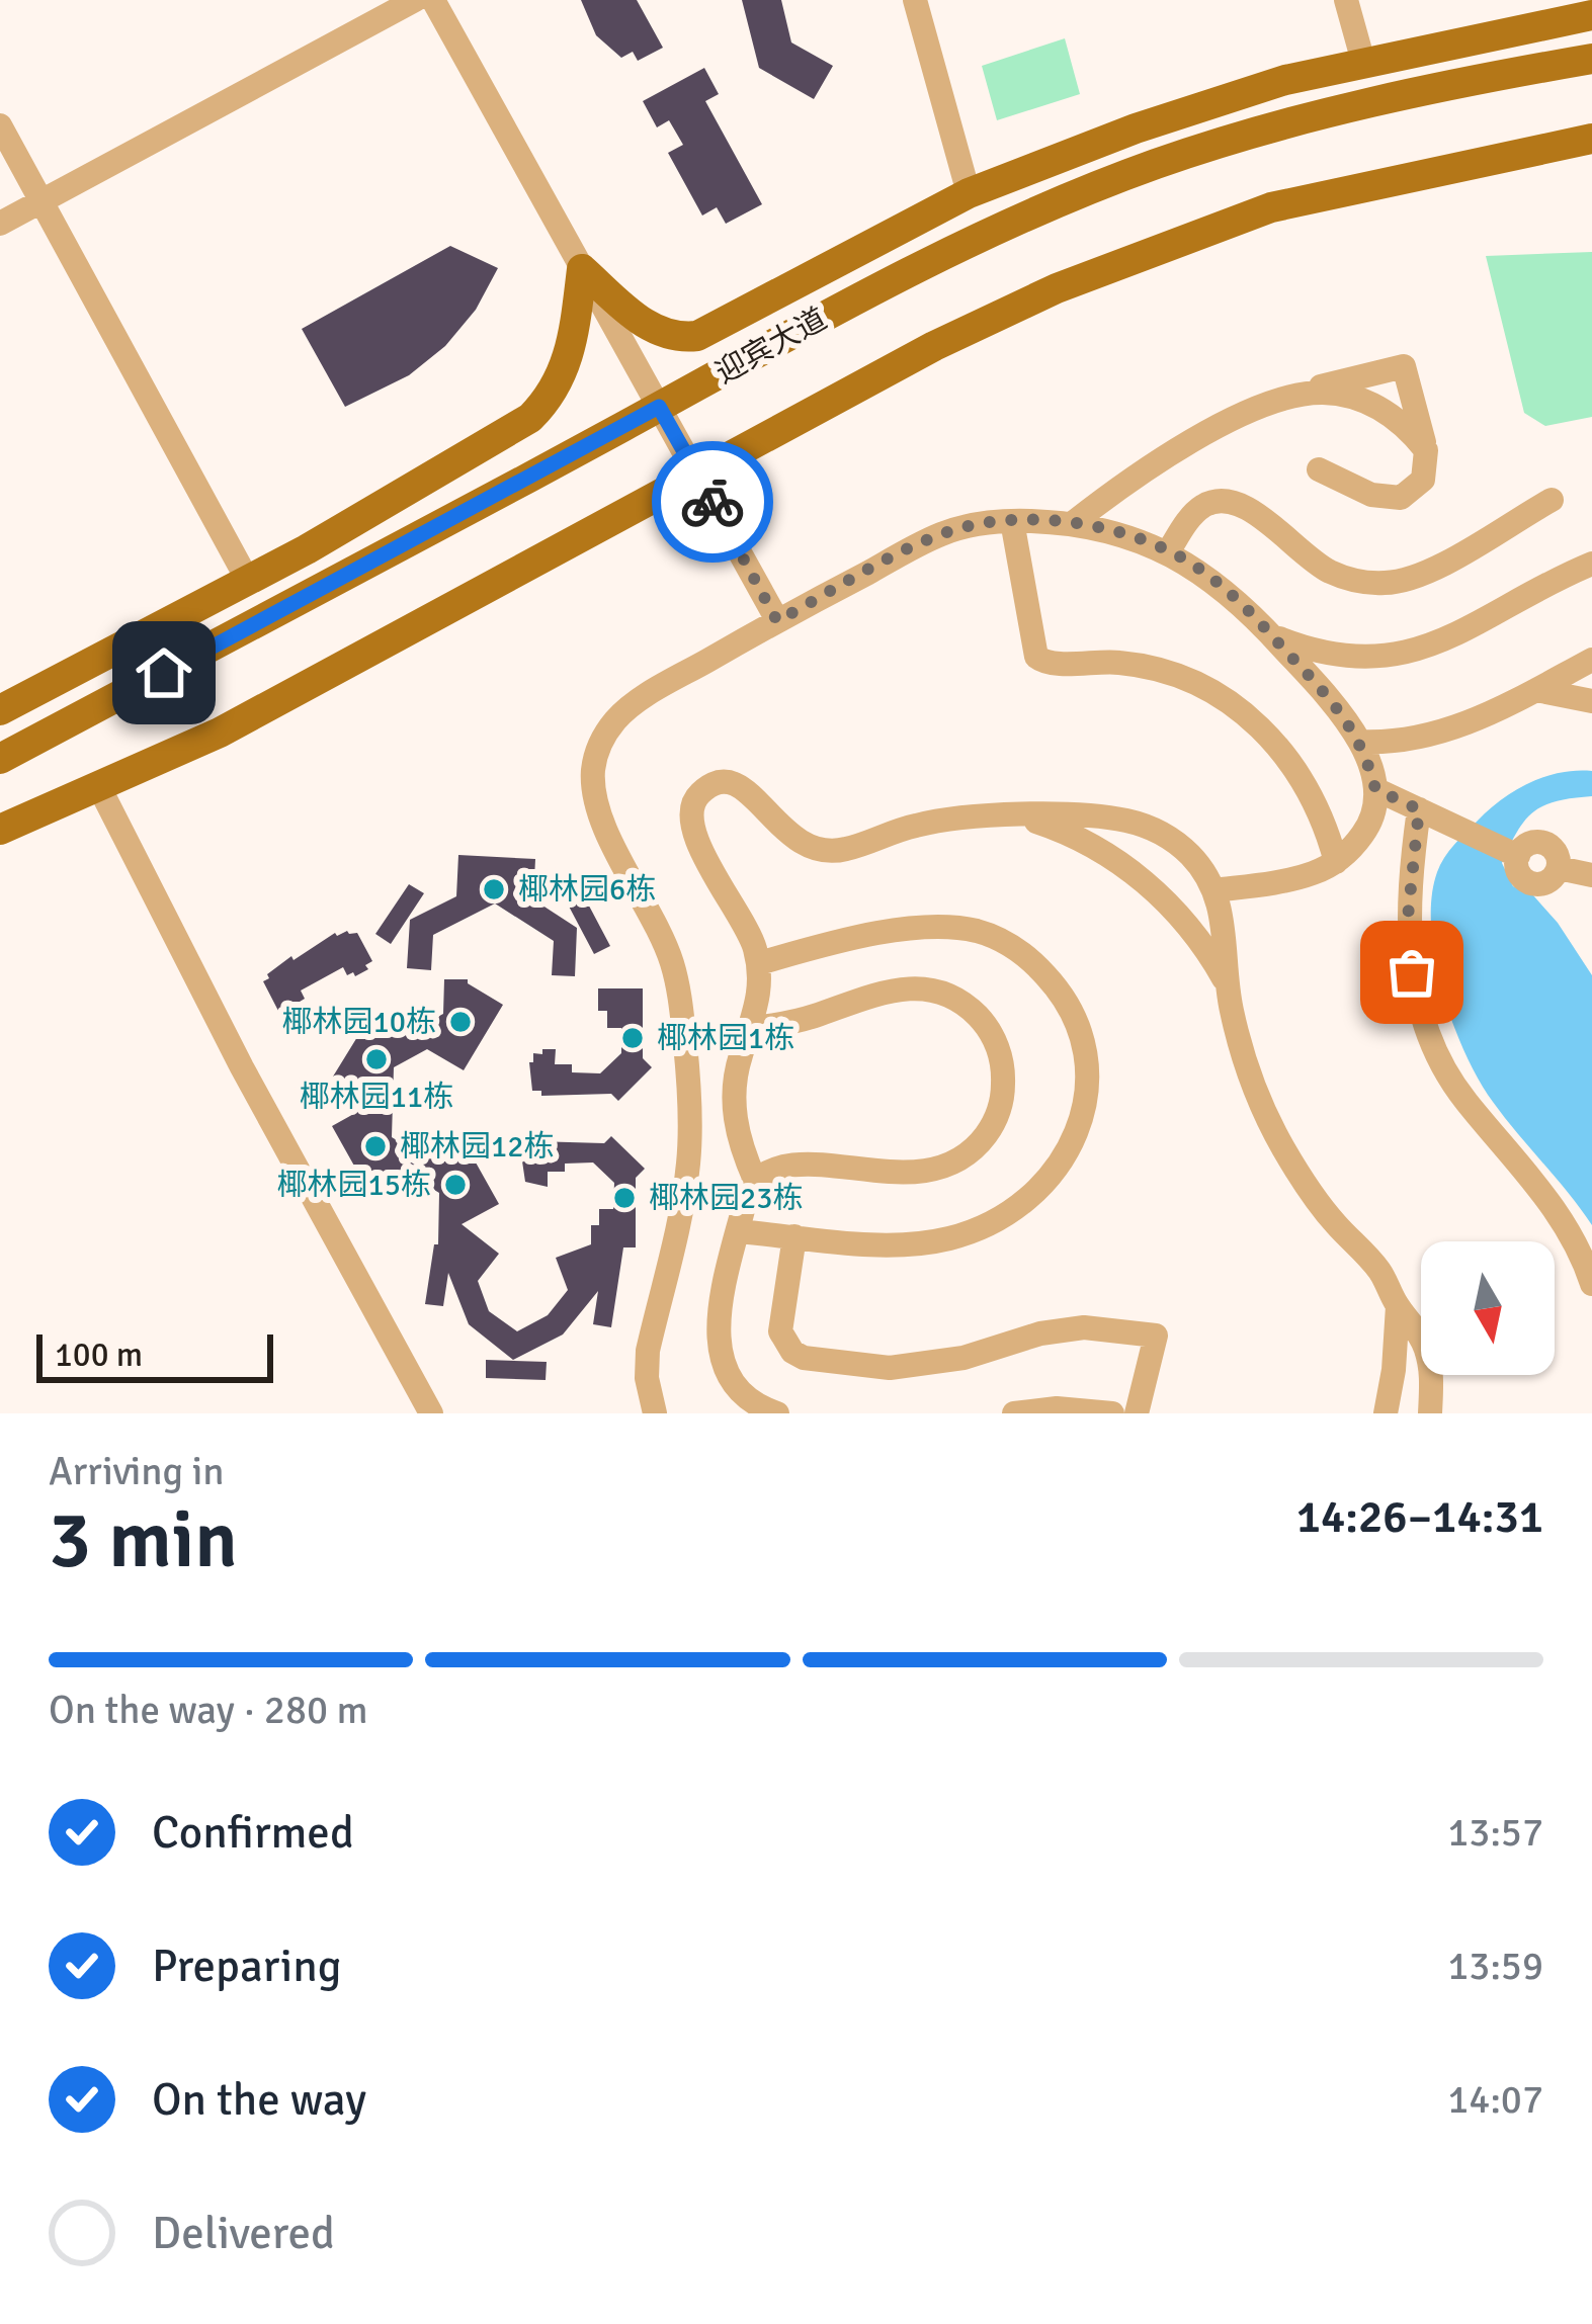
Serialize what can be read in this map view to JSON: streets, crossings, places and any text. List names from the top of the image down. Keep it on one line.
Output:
{"streets":{"main road":["迎宾大道"]},"places":["椰林园6栋","椰林园10栋","椰林园1栋","椰林园11栋","椰林园12栋","椰林园15栋","椰林园23栋"],"scale_bar":"100 m","north":"bottom","page":{"scale":"100 m","heading":["3 min","Arriving in","14:26–14:31"],"bar":"On the way · 280 m","list":[["Confirmed","13:57"],["Preparing","13:59"],["On the way","14:07"],"Delivered"]}}
